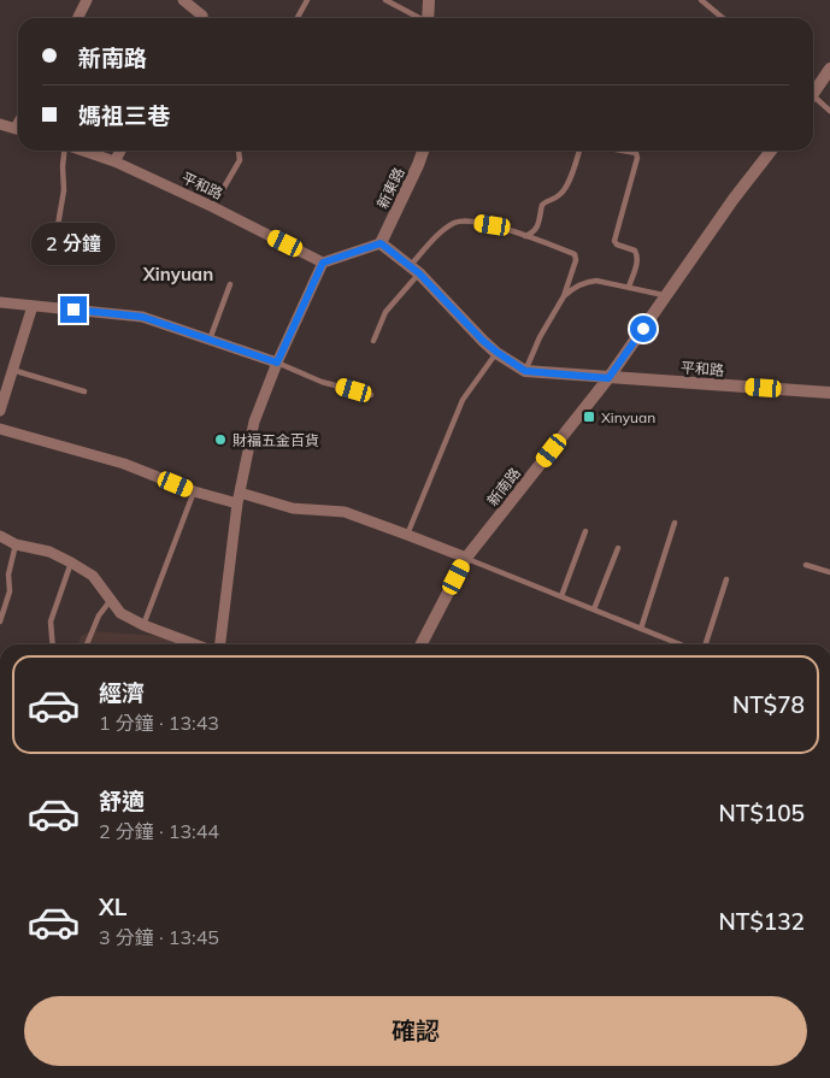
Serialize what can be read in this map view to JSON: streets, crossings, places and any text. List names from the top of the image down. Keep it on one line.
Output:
{"streets":{"street":["平和路","新東路","新南路"]},"crossings":[["平和路","新南路"]],"districts":["Xinyuan"],"places":{"transit":["Xinyuan"],"other":["財福五金百貨"]},"page":{"banner":["新南路","媽祖三巷"],"bubble":"2 分鐘","list":[{"name":"經濟","note":"1 分鐘 · 13:43","value":"NT$78"},{"name":"舒適","note":"2 分鐘 · 13:44","value":"NT$105"},{"name":"XL","note":"3 分鐘 · 13:45","value":"NT$132"}],"buttons":"確認"}}
